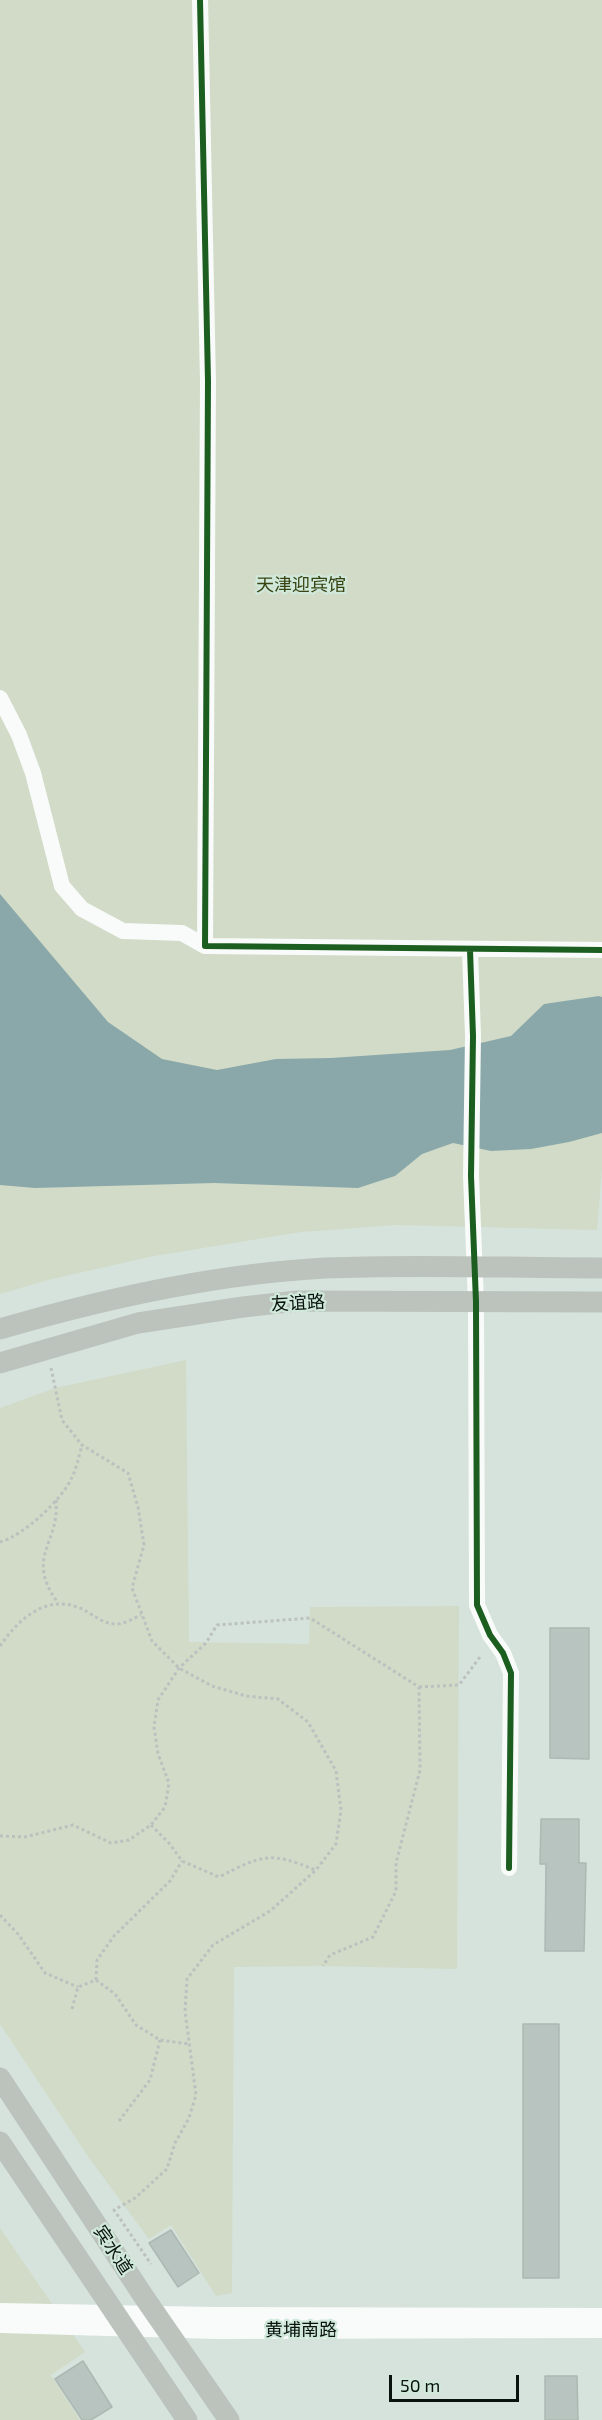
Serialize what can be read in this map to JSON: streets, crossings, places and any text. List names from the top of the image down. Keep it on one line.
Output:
{"streets":{"main road":["友谊路","宾水道"],"street":["黄埔南路"]},"crossings":[["宾水道","黄埔南路"]],"parks":["天津迎宾馆"],"scale_bar":"50 m"}
